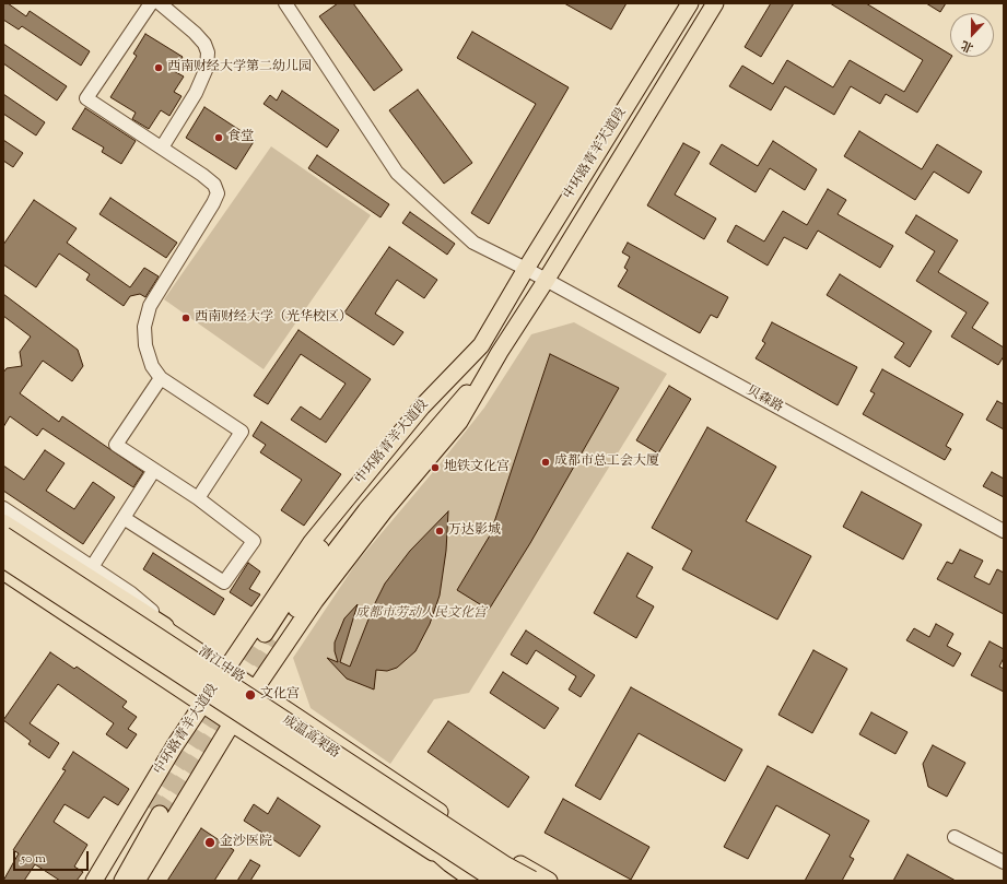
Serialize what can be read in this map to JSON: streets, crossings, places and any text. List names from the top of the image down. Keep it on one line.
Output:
{"streets":{"highway":["成温高架路"],"main road":["中环路青羊大道段","清江中路"],"street":["贝森路"]},"crossings":[["中环路青羊大道段","贝森路"],["中环路青羊大道段","清江中路"]],"parks":["成都市劳动人民文化宫"],"places":["西南财经大学第二幼儿园","食堂","西南财经大学（光华校区）","成都市总工会大厦","地铁文化宫","万达影城","文化宫","金沙医院"],"scale_bar":"50 m","north":"bottom"}
